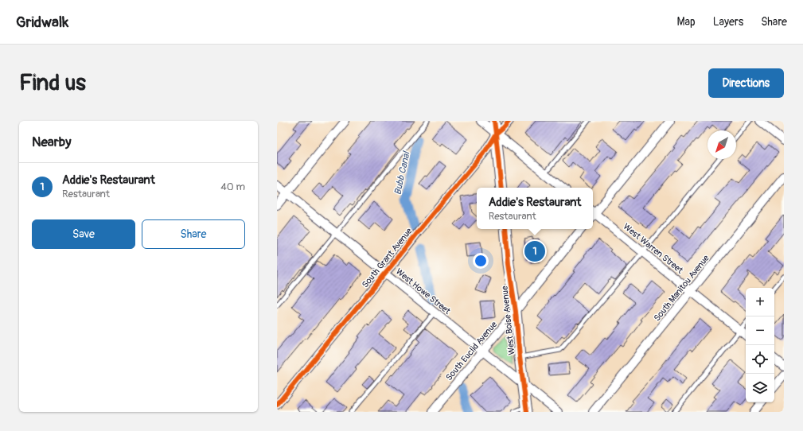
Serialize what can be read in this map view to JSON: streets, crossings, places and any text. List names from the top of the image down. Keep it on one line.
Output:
{"streets":{"street":["West Warren Street","South Grant Avenue","South Manitou Avenue","West Howe Street","West Boise Avenue","South Euclid Avenue"]},"crossings":[["West Warren Street","South Manitou Avenue"],["South Grant Avenue","West Howe Street"],["West Howe Street","West Boise Avenue"],["West Howe Street","South Euclid Avenue"],["West Boise Avenue","South Euclid Avenue"]],"water":["Bubb Canal"],"north":"bottom left","page":{"header":"Gridwalk","nav":["Map","Layers","Share"],"buttons":["Directions",["Save","Share"]],"title":"Find us","heading":"Nearby","list":[{"mark":"1","name":"Addie's Restaurant","note":"Restaurant","value":"40 m"}],"popup":["Addie's Restaurant","Restaurant"],"pins":"1","map_buttons":["+","−"]}}
